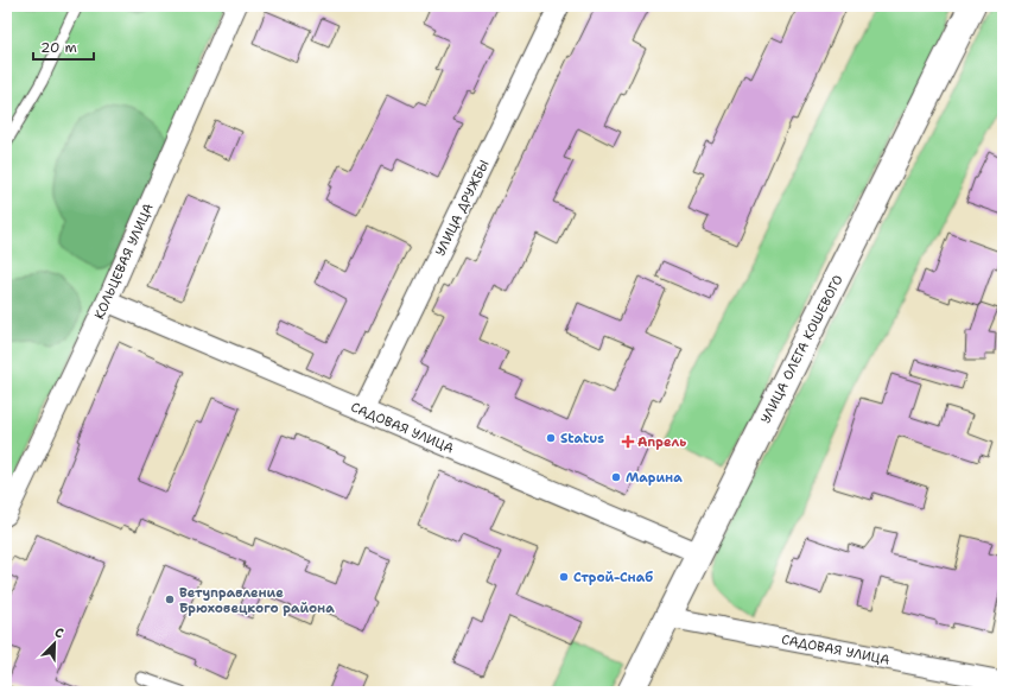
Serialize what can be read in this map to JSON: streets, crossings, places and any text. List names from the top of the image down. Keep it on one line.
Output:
{"streets":{"street":["УЛИЦА ДРУЖБЫ","КОЛЬЦЕВАЯ УЛИЦА","УЛИЦА ОЛЕГА КОШЕВОГО","САДОВАЯ УЛИЦА"]},"crossings":[["УЛИЦА ДРУЖБЫ","САДОВАЯ УЛИЦА"],["КОЛЬЦЕВАЯ УЛИЦА","САДОВАЯ УЛИЦА"],["УЛИЦА ОЛЕГА КОШЕВОГО","САДОВАЯ УЛИЦА"]],"places":{"other":["Status","Марина","Строй-Снаб","Ветуправление Брюховецкого района"],"health":["Апрель"]},"scale_bar":"20 m","north":"top right"}
